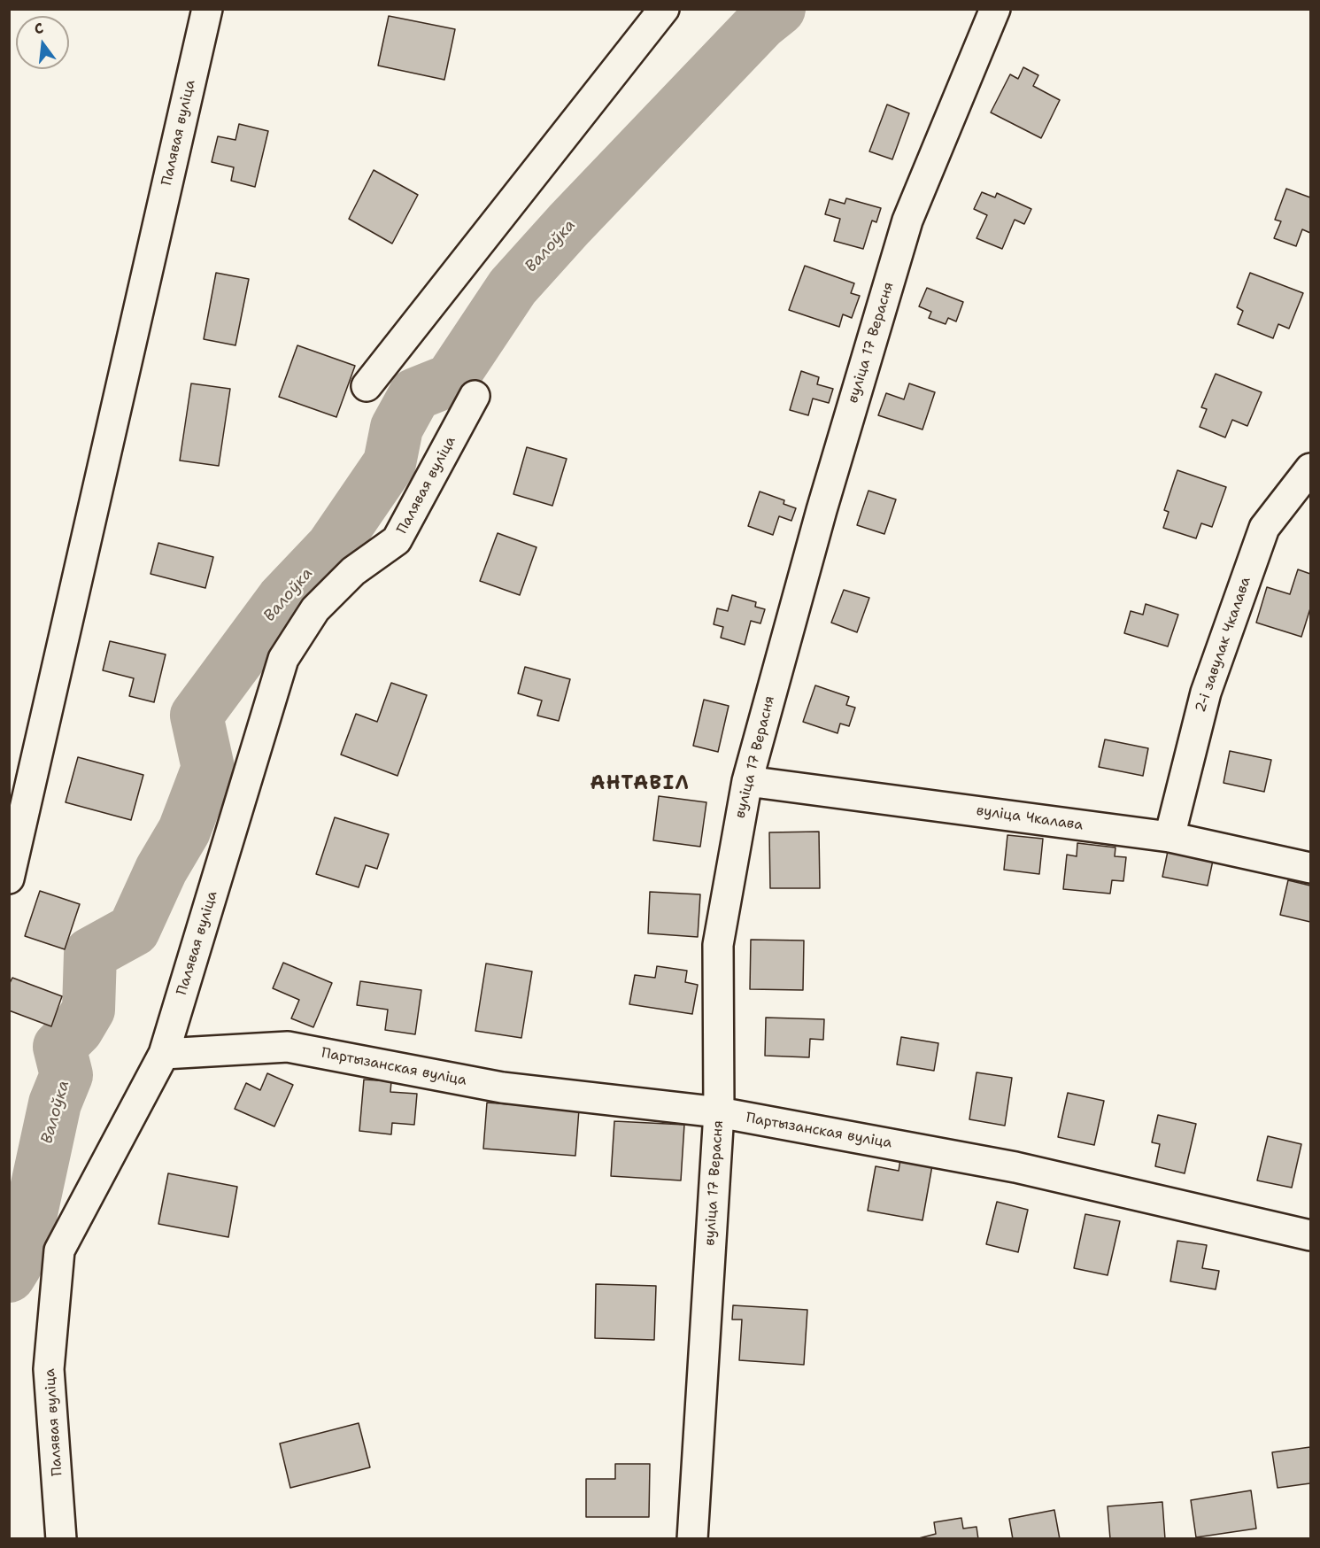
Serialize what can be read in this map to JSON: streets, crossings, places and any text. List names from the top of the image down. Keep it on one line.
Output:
{"streets":{"street":["Палявая вуліца","вуліца 17 Верасня","2-і завулак Чкалава","вуліца Чкалава","Партызанская вуліца"]},"crossings":[["Палявая вуліца","Партызанская вуліца"],["вуліца 17 Верасня","вуліца Чкалава"],["вуліца 17 Верасня","Партызанская вуліца"],["2-і завулак Чкалава","вуліца Чкалава"]],"districts":["АНТАВІЛ"],"water":["Валоўка"],"north":"top"}
